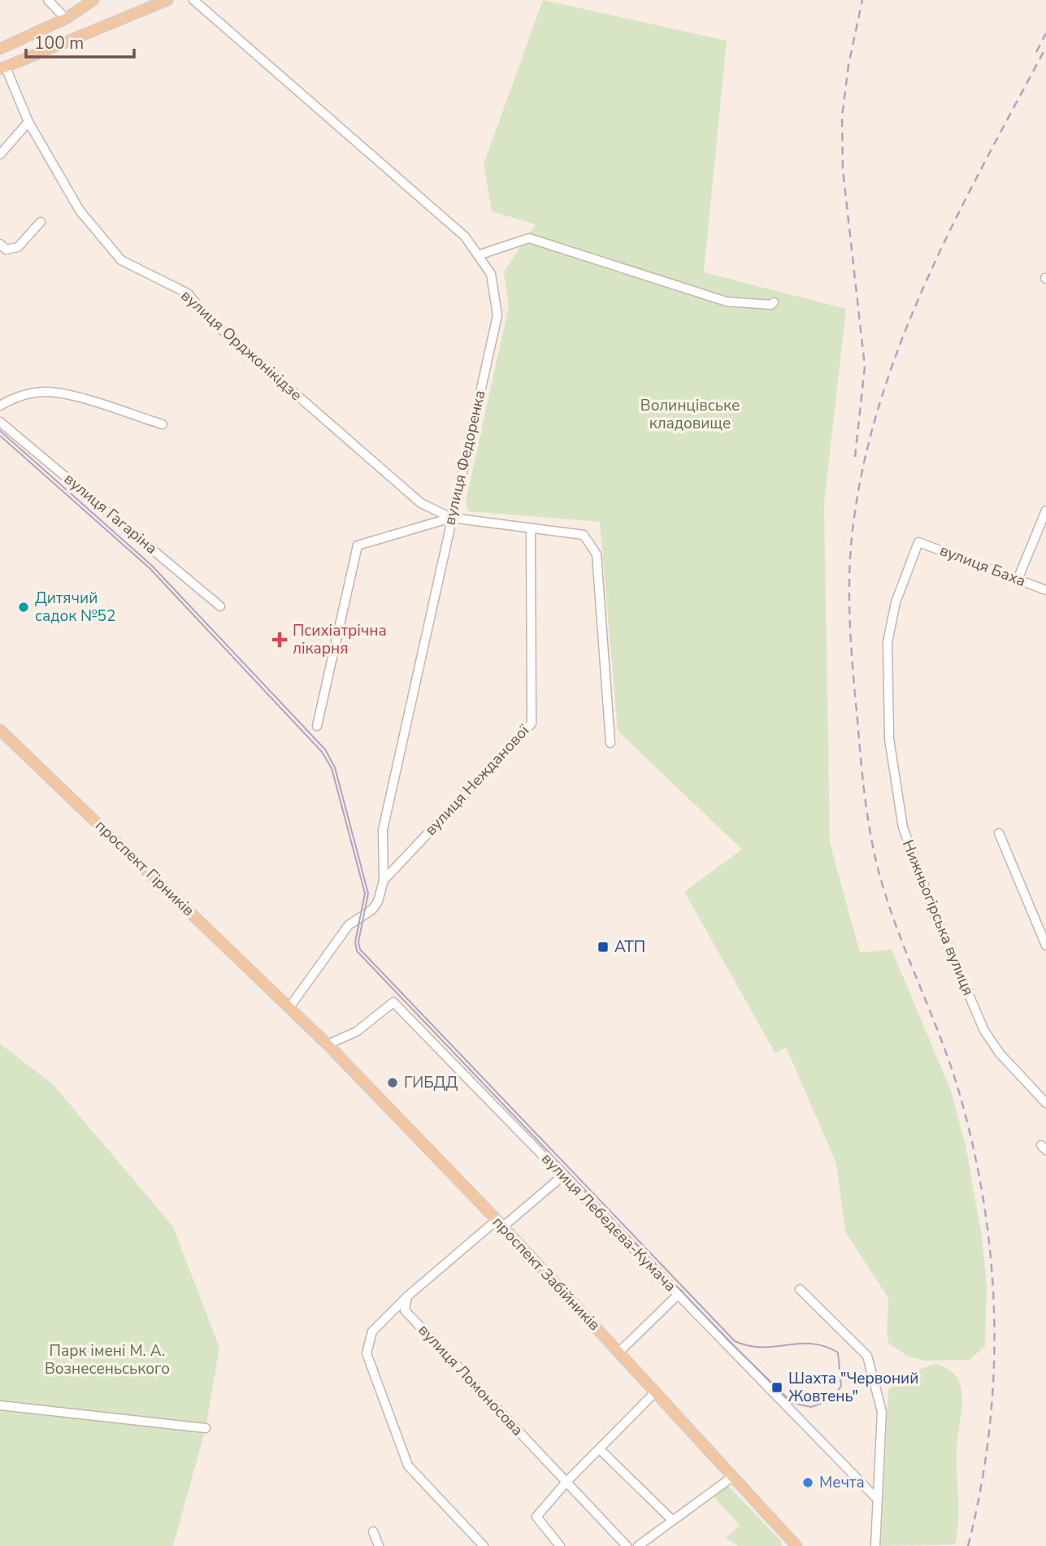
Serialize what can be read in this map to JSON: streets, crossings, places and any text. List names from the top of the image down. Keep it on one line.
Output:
{"streets":{"main road":["проспект Гірників","проспект Забійників"],"street":["вулиця Орджонікідзе","вулиця Федоренка","вулиця Гагаріна","вулиця Баха","вулиця Нежданової","Нижньогірська вулиця","вулиця Лебедєва-Кумача","вулиця Ломоносова"]},"crossings":[["вулиця Орджонікідзе","вулиця Федоренка"],["вулиця Федоренка","вулиця Нежданової"],["вулиця Федоренка","проспект Гірників"],["вулиця Федоренка","проспект Забійників"],["вулиця Баха","Нижньогірська вулиця"],["проспект Гірників","проспект Забійників"],["вулиця Лебедєва-Кумача","проспект Забійників"]],"parks":["Волинцівське кладовище","Парк імені М. А. Вознесеньського"],"places":{"other":["Дитячий садок №52","ГИБДД","Мечта"],"health":["Психіатрічна лікарня"],"transit":["АТП","Шахта \"Червоний Жовтень\""]},"scale_bar":"100 m"}
